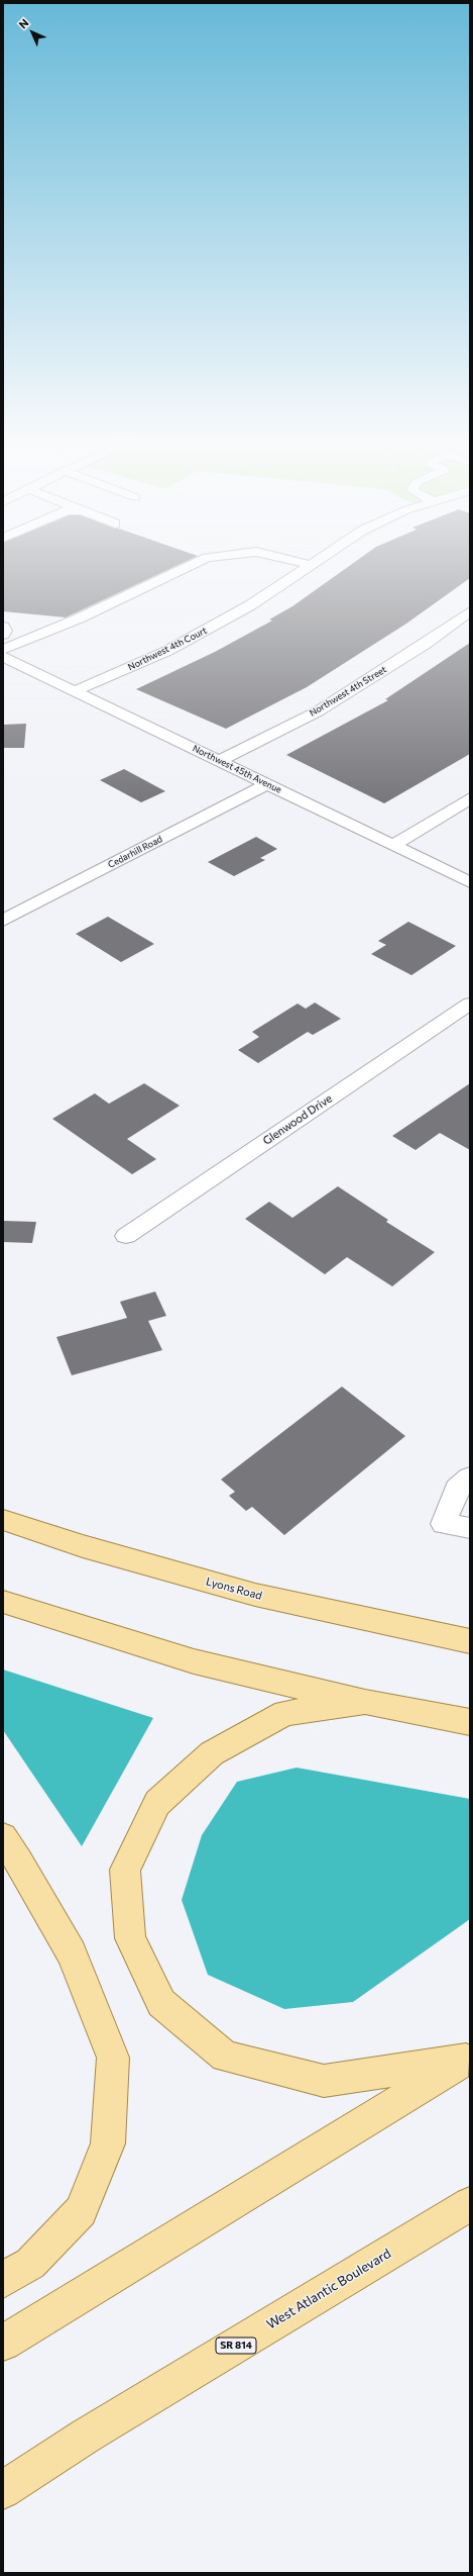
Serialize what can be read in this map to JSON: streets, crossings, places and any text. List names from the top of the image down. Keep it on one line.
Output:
{"streets":{"main road":["Lyons Road","West Atlantic Boulevard","SR 814"],"street":["Northwest 4th Court","Northwest 4th Street","Northwest 45th Avenue","Cedarhill Road","Glenwood Drive"]},"crossings":[["Northwest 4th Court","Northwest 45th Avenue"],["Northwest 4th Street","Northwest 45th Avenue"],["Northwest 45th Avenue","Cedarhill Road"]],"north":"top left"}
